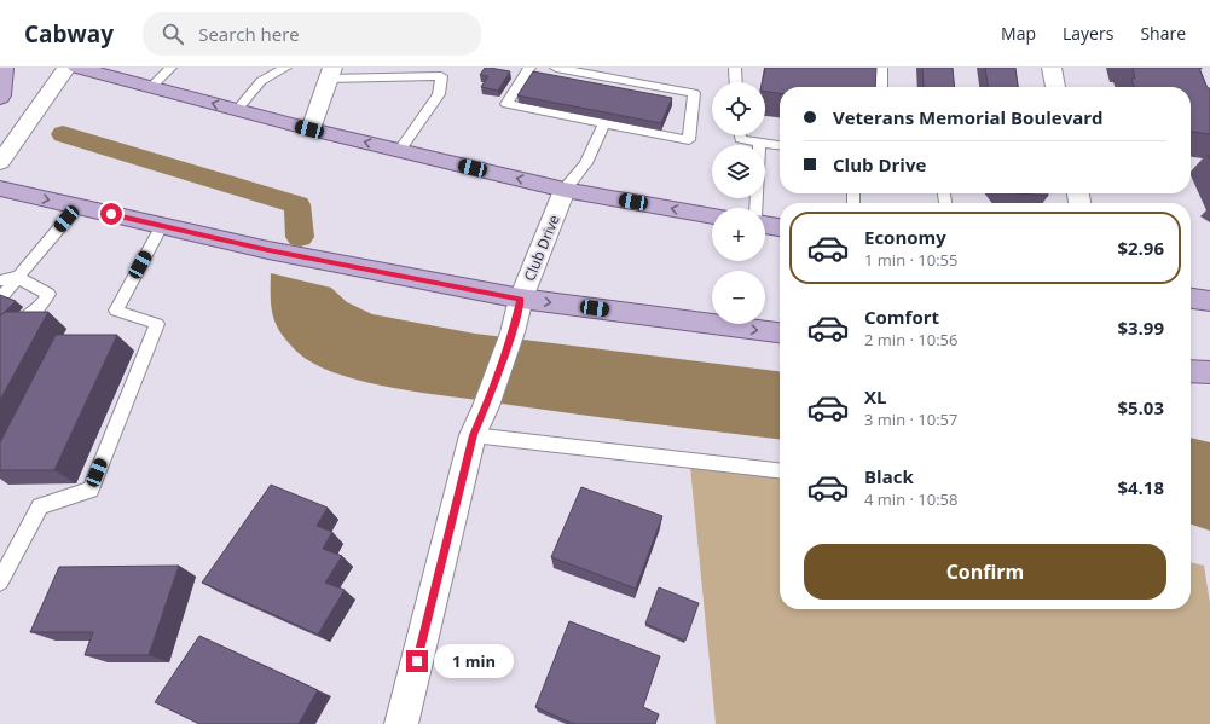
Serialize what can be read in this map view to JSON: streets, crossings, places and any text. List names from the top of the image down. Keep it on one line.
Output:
{"streets":{"street":["Club Drive"]},"page":{"header":"Cabway","search":"Search here","nav":["Map","Layers","Share"],"map_buttons":["+","−"],"banner":["Veterans Memorial Boulevard","Club Drive"],"list":[{"name":"Economy","note":"1 min · 10:55","value":"$2.96"},{"name":"Comfort","note":"2 min · 10:56","value":"$3.99"},{"name":"XL","note":"3 min · 10:57","value":"$5.03"},{"name":"Black","note":"4 min · 10:58","value":"$4.18"}],"buttons":"Confirm","bubble":"1 min"}}
